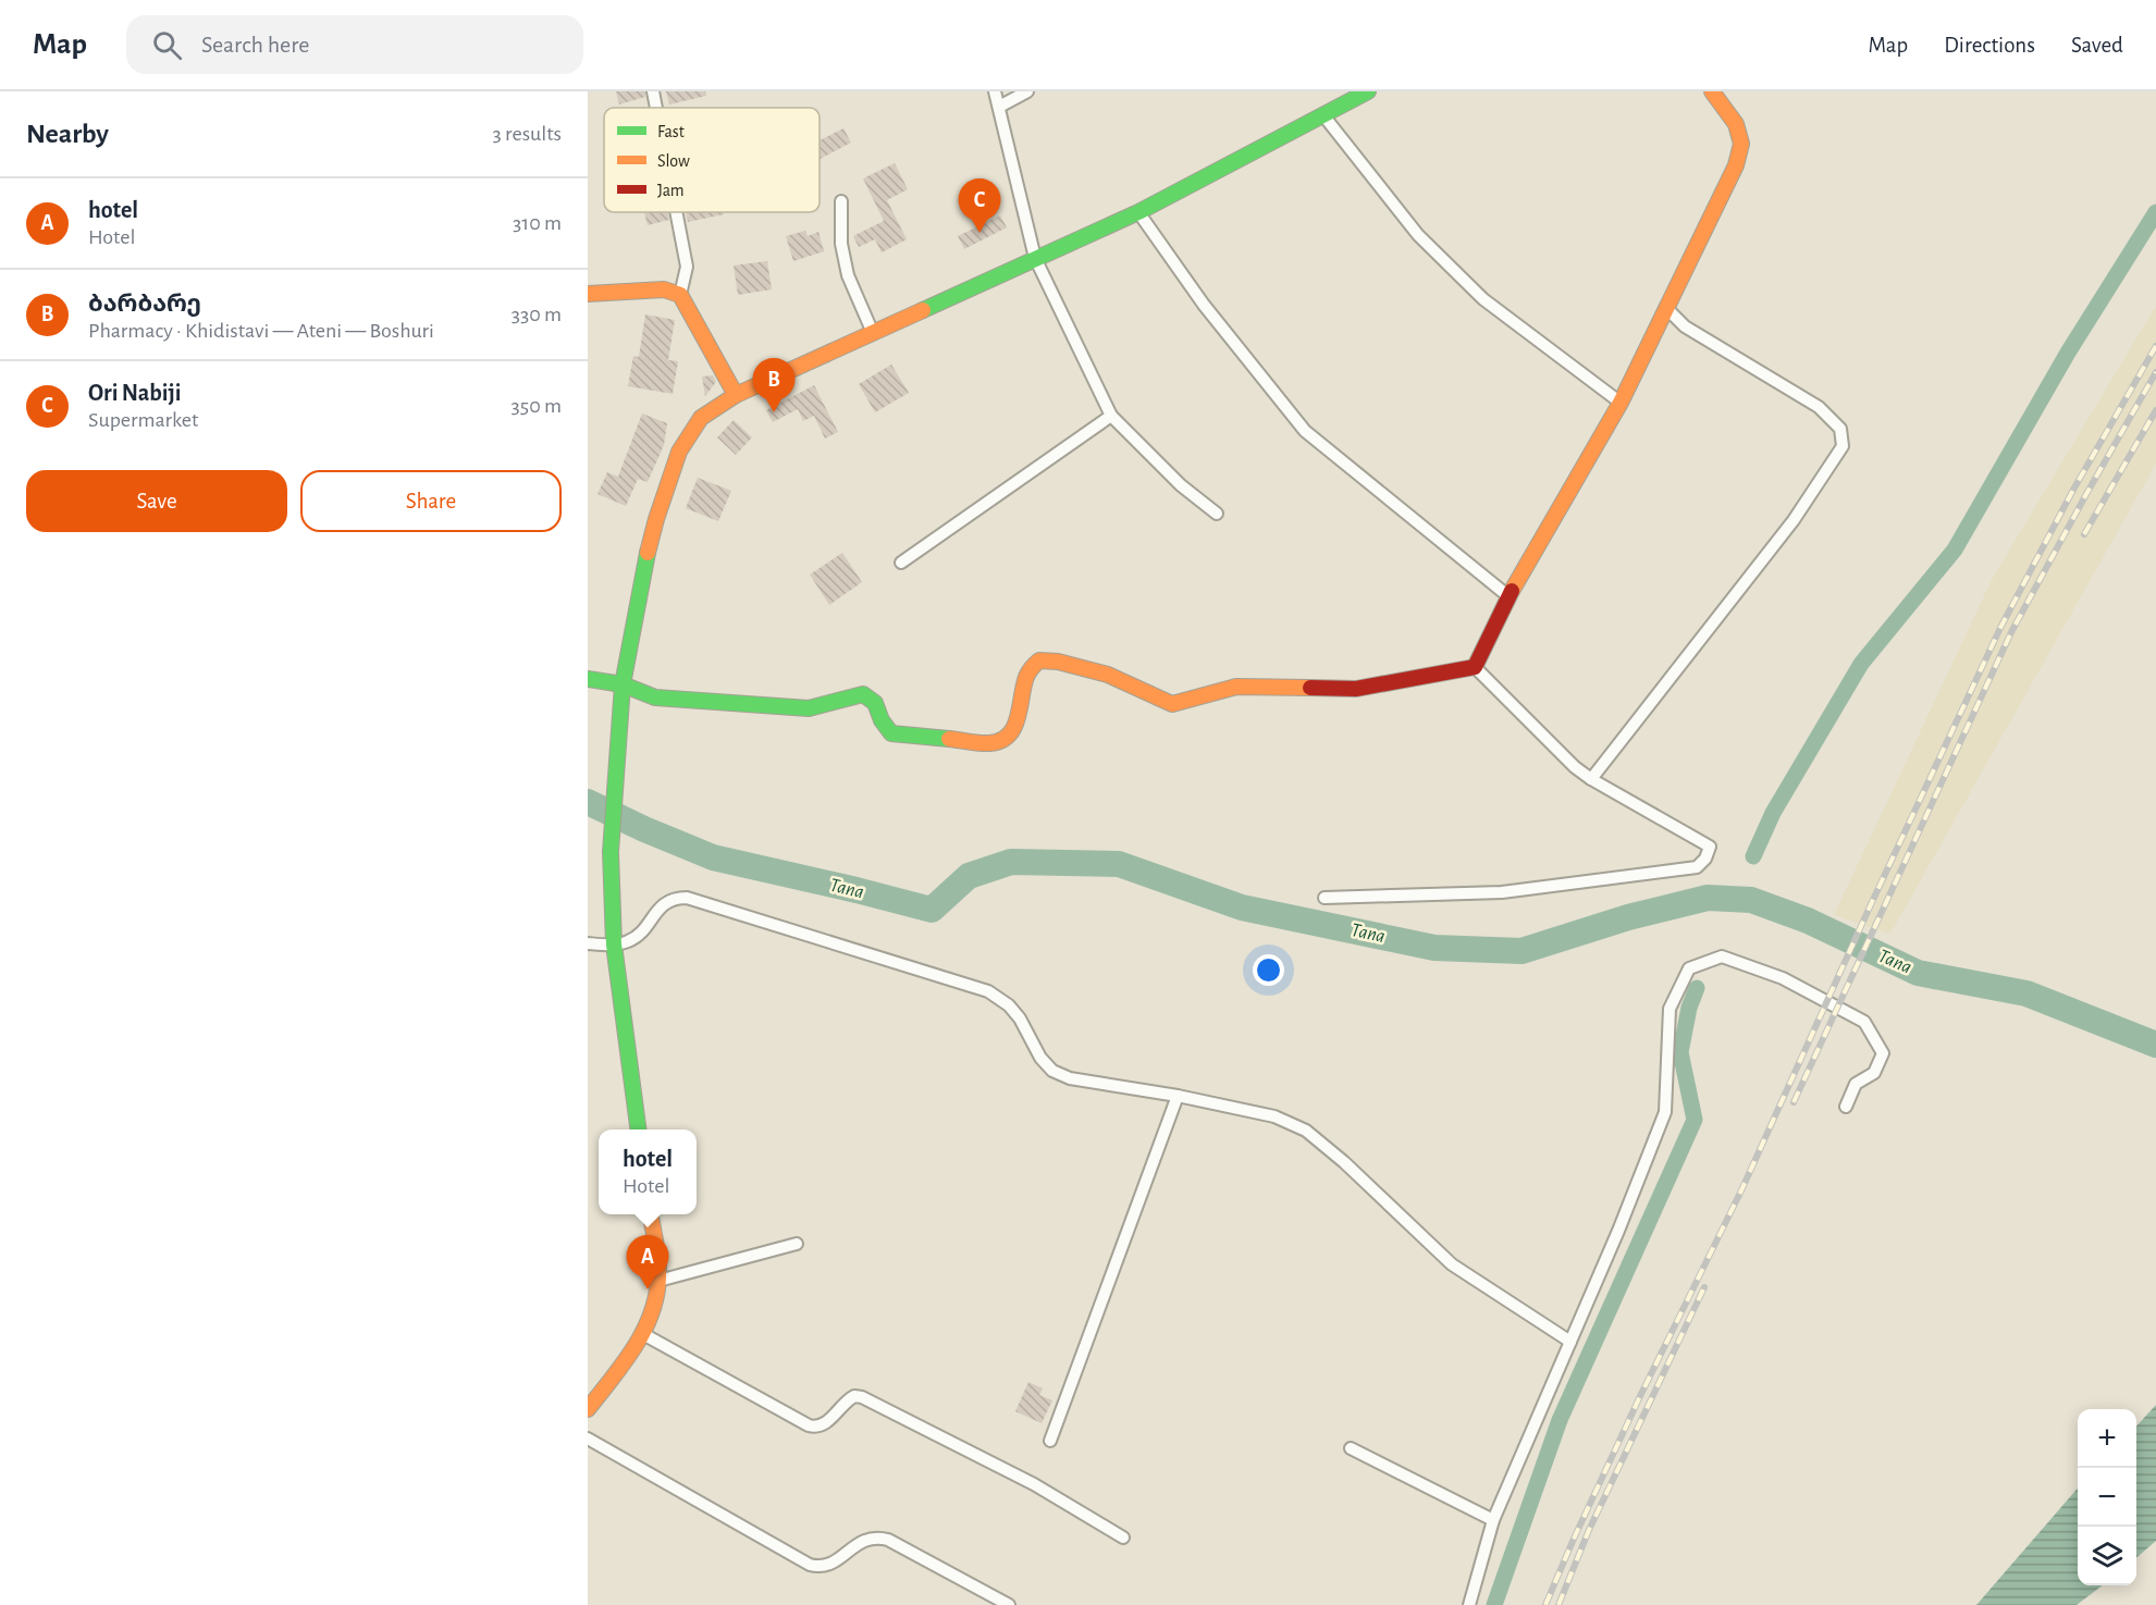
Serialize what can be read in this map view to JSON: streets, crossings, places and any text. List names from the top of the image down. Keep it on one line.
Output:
{"water":["Tana"],"legend":["Fast","Slow","Jam"],"page":{"header":"Map","search":"Search here","nav":["Map","Directions","Saved"],"heading":["Nearby","3 results"],"list":[{"mark":"A","name":"hotel","note":"Hotel","value":"310 m"},{"mark":"B","name":"ბარბარე","note":"Pharmacy · Khidistavi — Ateni — Boshuri","value":"330 m"},{"mark":"C","name":"Ori Nabiji","note":"Supermarket","value":"350 m"}],"pins":["C","B","A"],"buttons":["Save","Share"],"popup":["hotel","Hotel"],"map_buttons":["+","−"]}}
